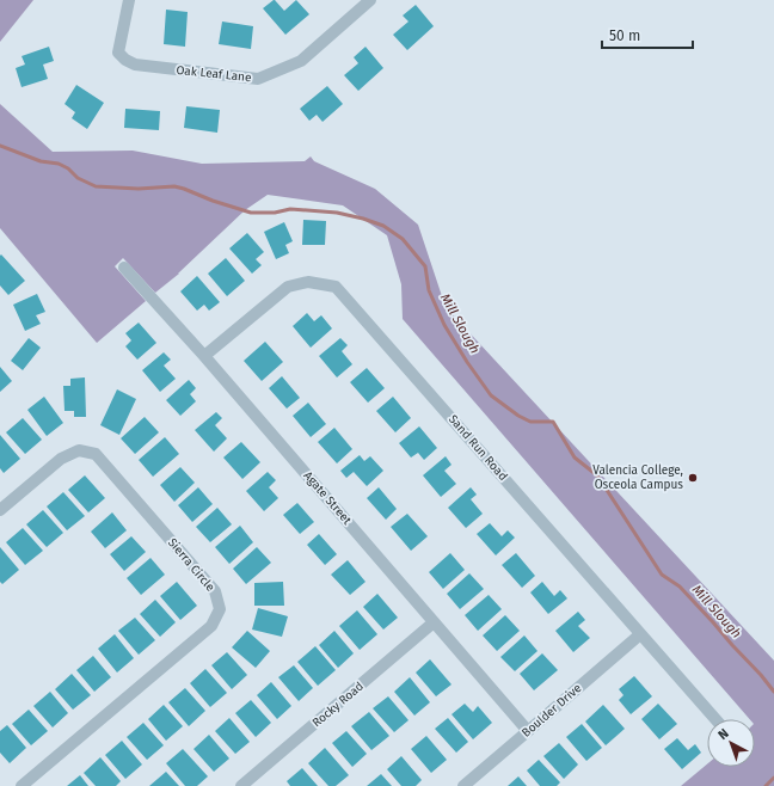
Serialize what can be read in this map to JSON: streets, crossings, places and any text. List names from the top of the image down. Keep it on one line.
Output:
{"streets":{"street":["Oak Leaf Lane","Sand Run Road","Agate Street","Sierra Circle","Rocky Road","Boulder Drive"]},"crossings":[["Sand Run Road","Agate Street"],["Sand Run Road","Boulder Drive"],["Agate Street","Rocky Road"],["Agate Street","Boulder Drive"]],"water":["Mill Slough"],"places":["Valencia College, Osceola Campus"],"scale_bar":"50 m","north":"top left"}
